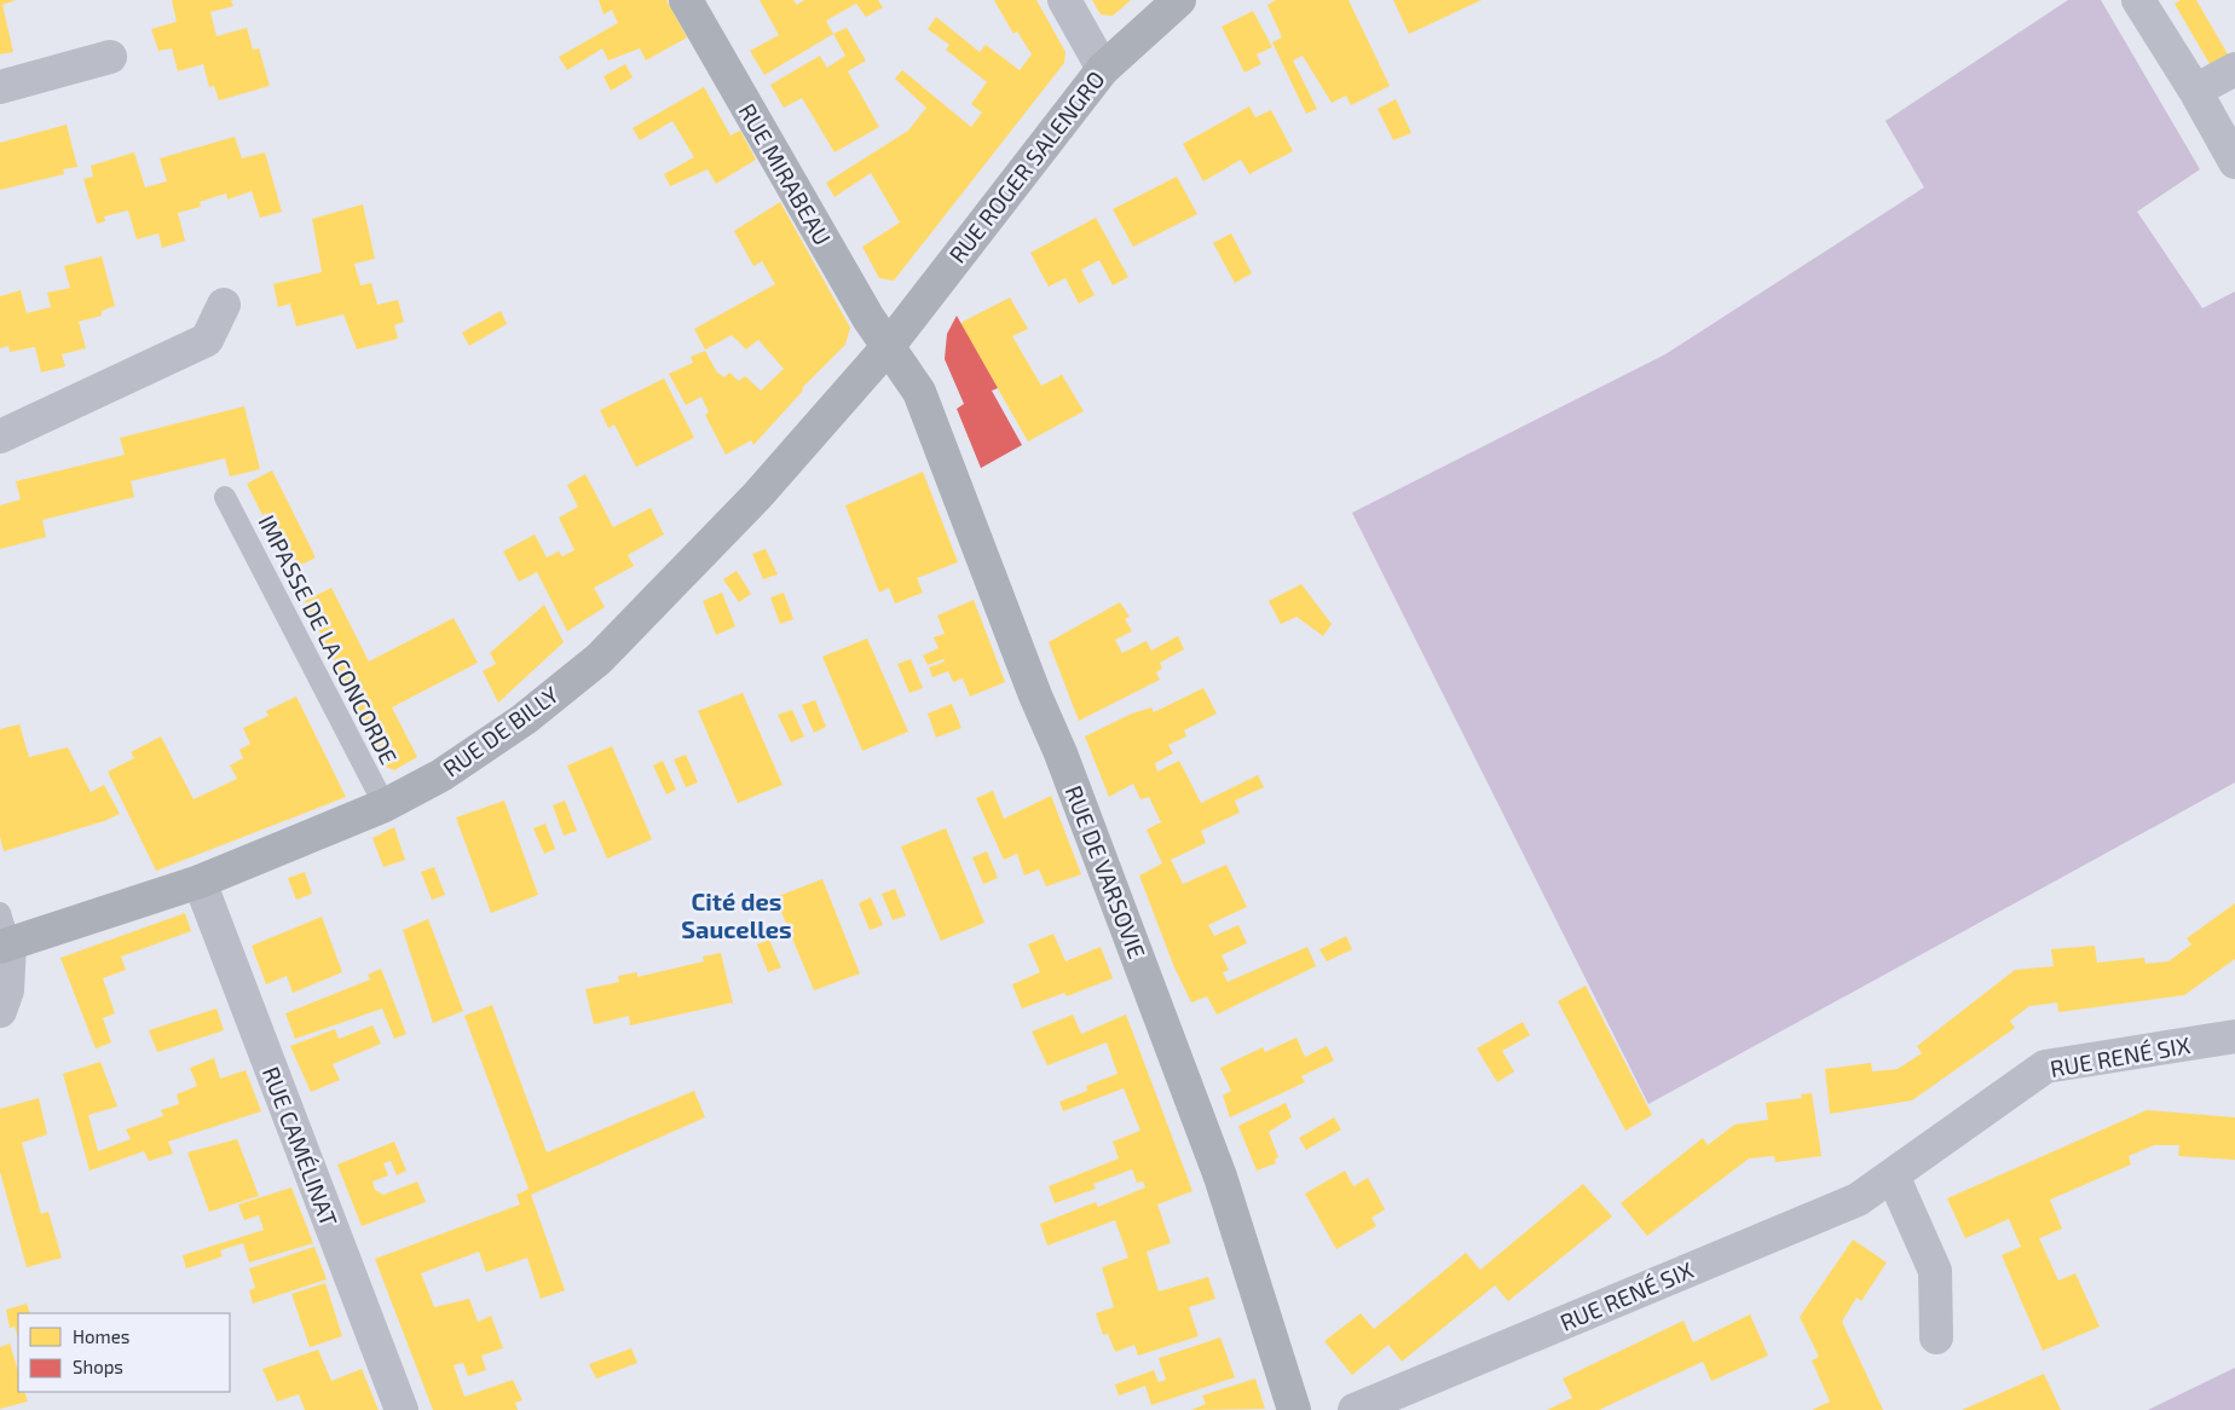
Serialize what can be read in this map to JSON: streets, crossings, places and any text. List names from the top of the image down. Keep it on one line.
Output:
{"streets":{"street":["RUE ROGER SALENGRO","RUE MIRABEAU","RUE DE BILLY","RUE DE VARSOVIE","RUE RENÉ SIX","RUE CAMÉLINAT"],"lane":["IMPASSE DE LA CONCORDE"]},"crossings":[["RUE ROGER SALENGRO","RUE MIRABEAU"],["RUE ROGER SALENGRO","RUE DE BILLY"],["RUE ROGER SALENGRO","RUE DE VARSOVIE"],["RUE MIRABEAU","RUE DE BILLY"],["RUE MIRABEAU","RUE DE VARSOVIE"],["IMPASSE DE LA CONCORDE","RUE DE BILLY"],["RUE DE BILLY","RUE DE VARSOVIE"],["RUE DE BILLY","RUE CAMÉLINAT"]],"districts":["Cité des Saucelles"],"legend":["Homes","Shops"]}
